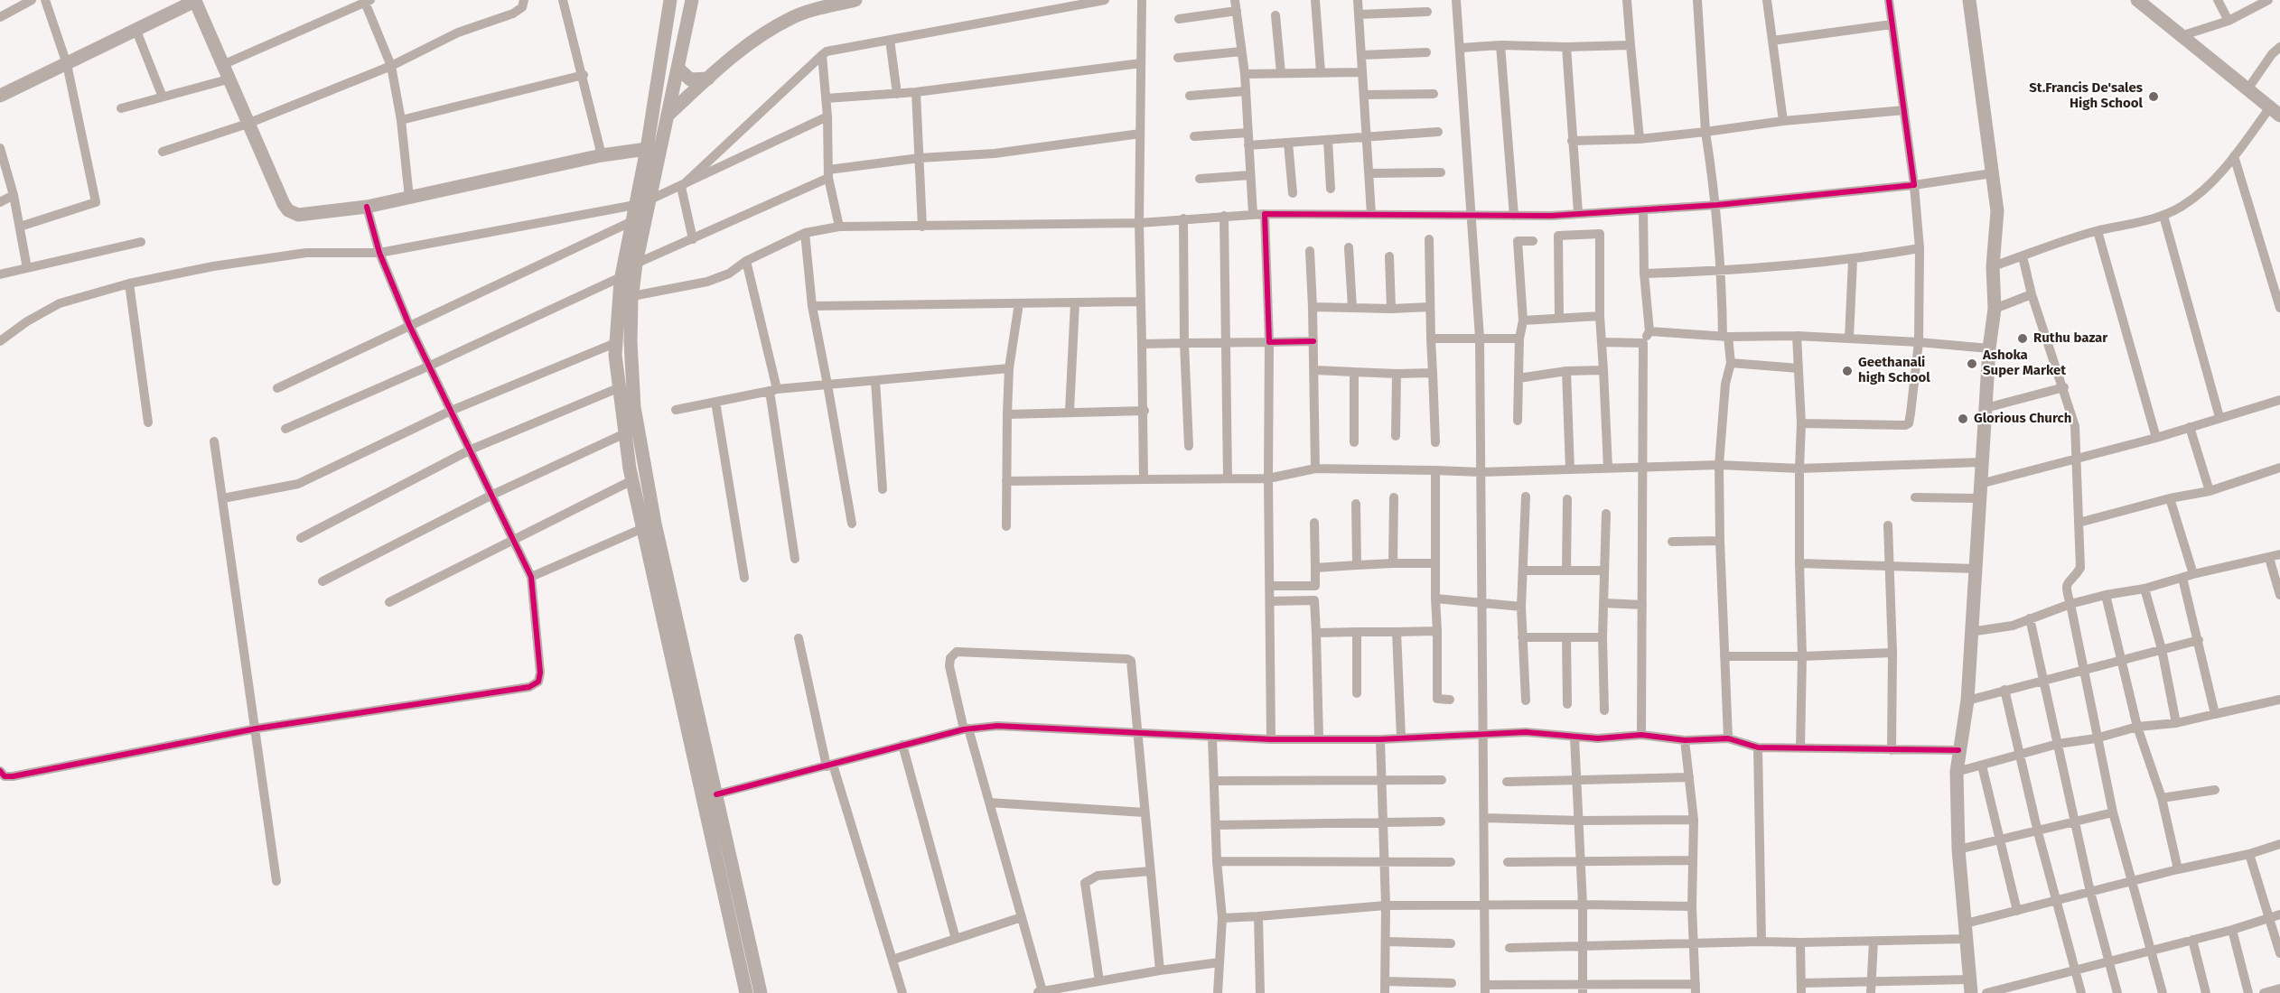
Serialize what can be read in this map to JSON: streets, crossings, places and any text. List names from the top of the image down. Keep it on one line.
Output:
{"places":["St.Francis De'sales High School","Ruthu bazar","Ashoka Super Market","Geethanali high School","Glorious Church"]}
